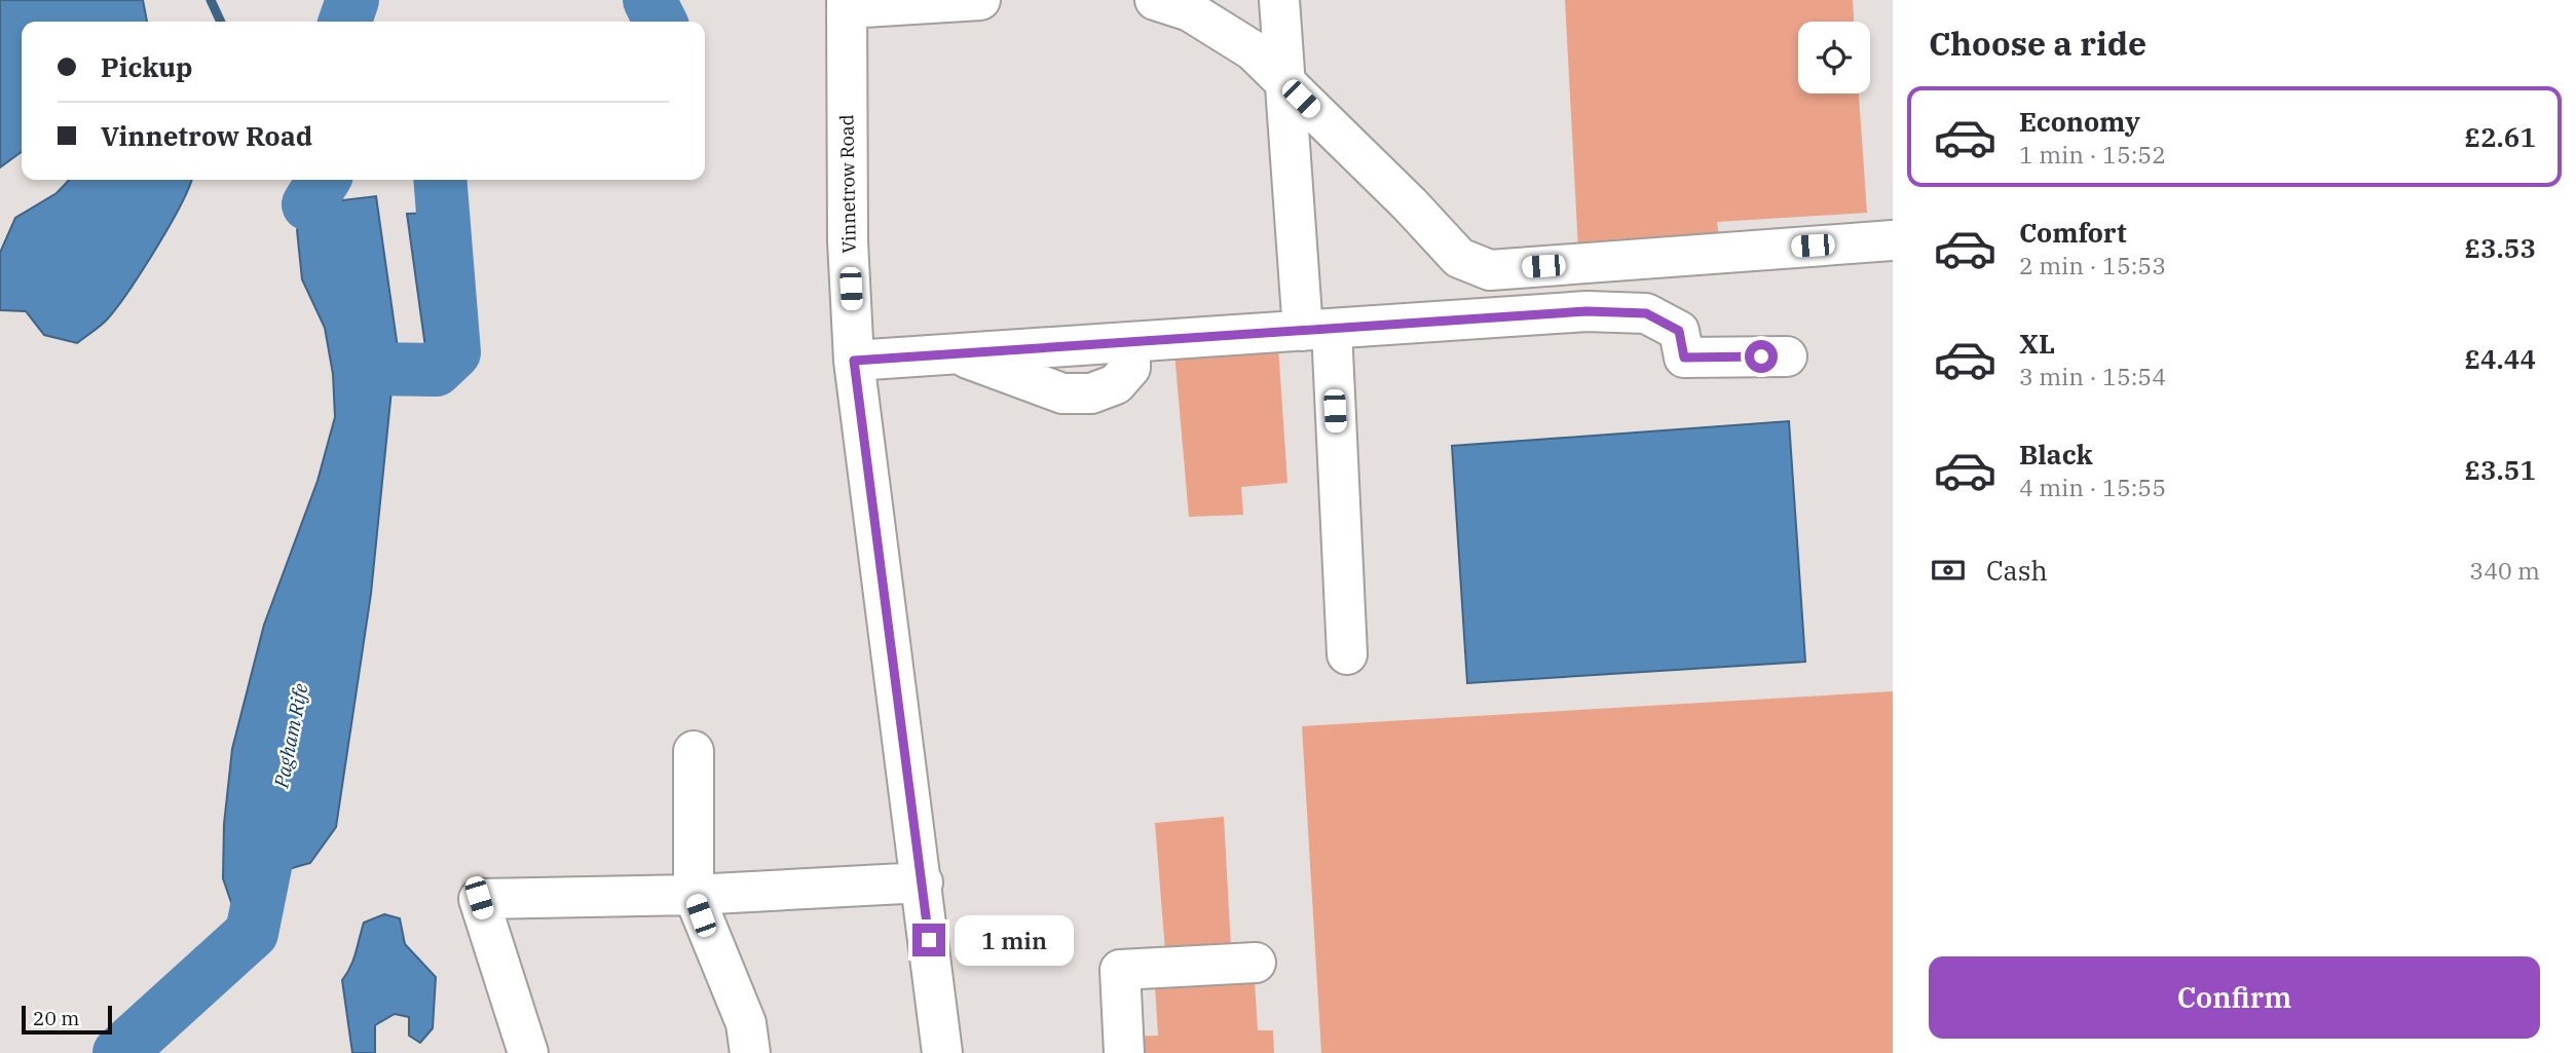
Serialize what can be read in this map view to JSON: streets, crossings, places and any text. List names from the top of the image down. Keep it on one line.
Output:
{"streets":{"street":["Vinnetrow Road"]},"water":["Pagham Rife"],"scale_bar":"20 m","page":{"heading":"Choose a ride","banner":["Pickup","Vinnetrow Road"],"list":[{"name":"Economy","note":"1 min · 15:52","value":"£2.61"},{"name":"Comfort","note":"2 min · 15:53","value":"£3.53"},{"name":"XL","note":"3 min · 15:54","value":"£4.44"},{"name":"Black","note":"4 min · 15:55","value":"£3.51"}],"pay":["Cash","340 m"],"bubble":"1 min","buttons":"Confirm","scale":"20 m"}}
